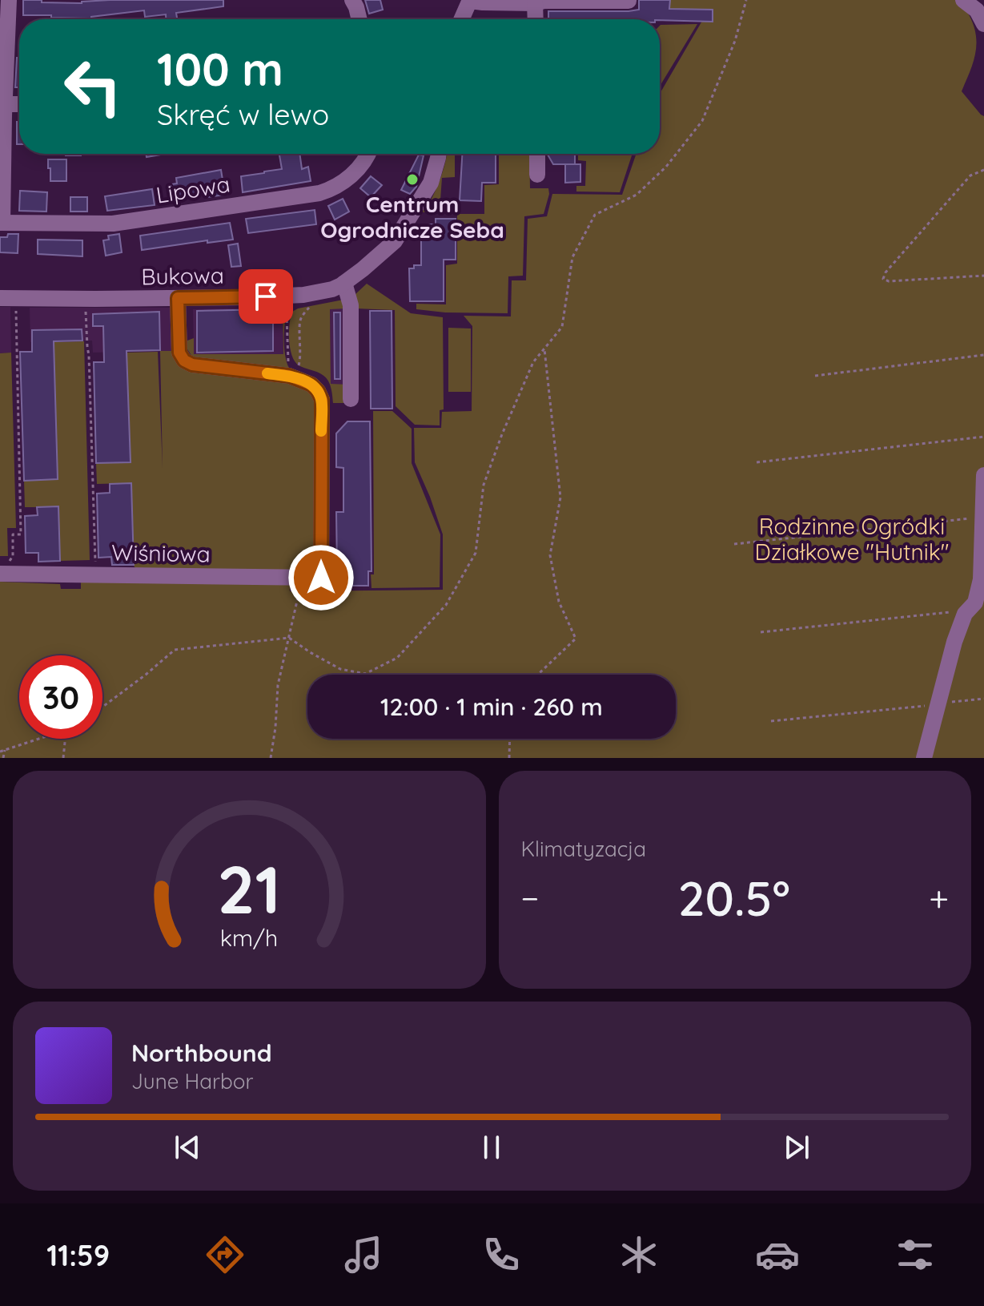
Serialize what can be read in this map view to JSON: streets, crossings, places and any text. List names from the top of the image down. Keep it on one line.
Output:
{"streets":{"street":["Lipowa","Bukowa","Wiśniowa"]},"crossings":[["Bukowa","Wiśniowa"]],"parks":["Rodzinne Ogródki Działkowe \"Hutnik\""],"places":["Centrum Ogrodnicze Seba"],"page":{"turn":["100 m","Skręć w lewo"],"limit":"30","trip":"12:00 · 1 min · 260 m","tile":"Klimatyzacja","heat":["−","20.5°","+"],"song":["Northbound","June Harbor"],"tabs":"11:59","gauge":["21","km/h"]}}
